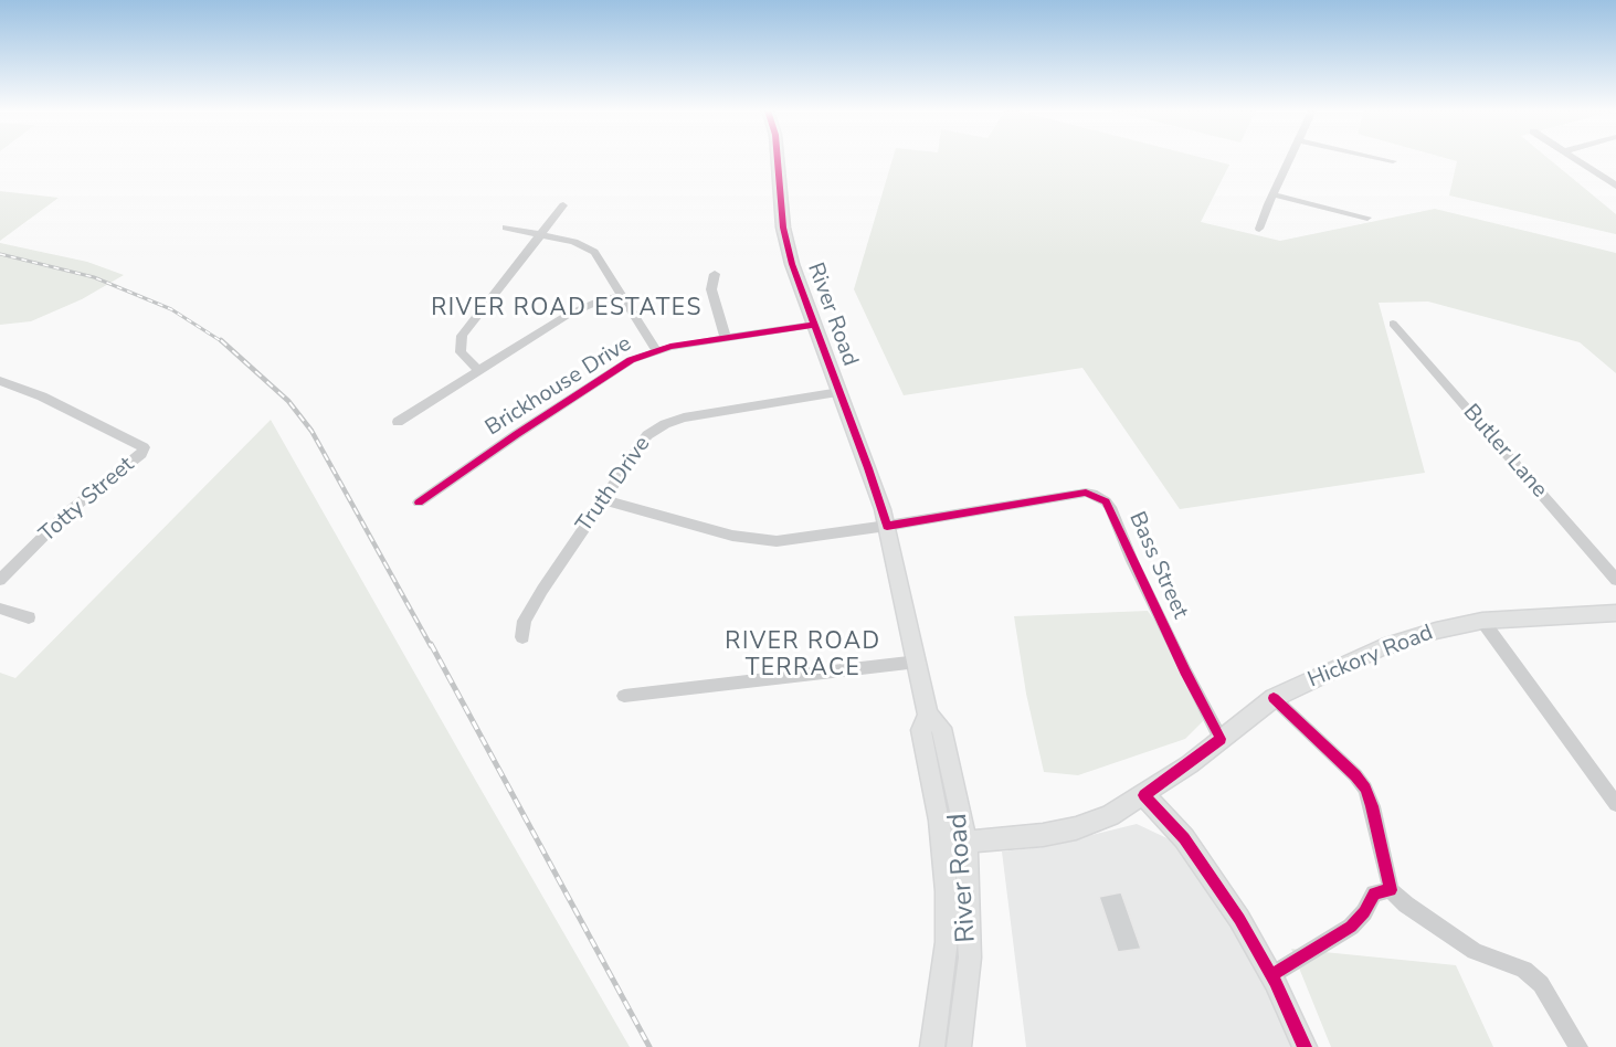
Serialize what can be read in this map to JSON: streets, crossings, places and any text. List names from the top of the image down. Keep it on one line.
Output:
{"streets":{"main road":["River Road","Hickory Road"],"street":["Brickhouse Drive","Butler Lane","Truth Drive","Totty Street","Bass Street"]},"crossings":[["River Road","Brickhouse Drive"],["River Road","Truth Drive"],["River Road","Bass Street"],["River Road","Hickory Road"],["Truth Drive","Bass Street"],["Bass Street","Hickory Road"]],"districts":["RIVER ROAD ESTATES","RIVER ROAD TERRACE"]}
